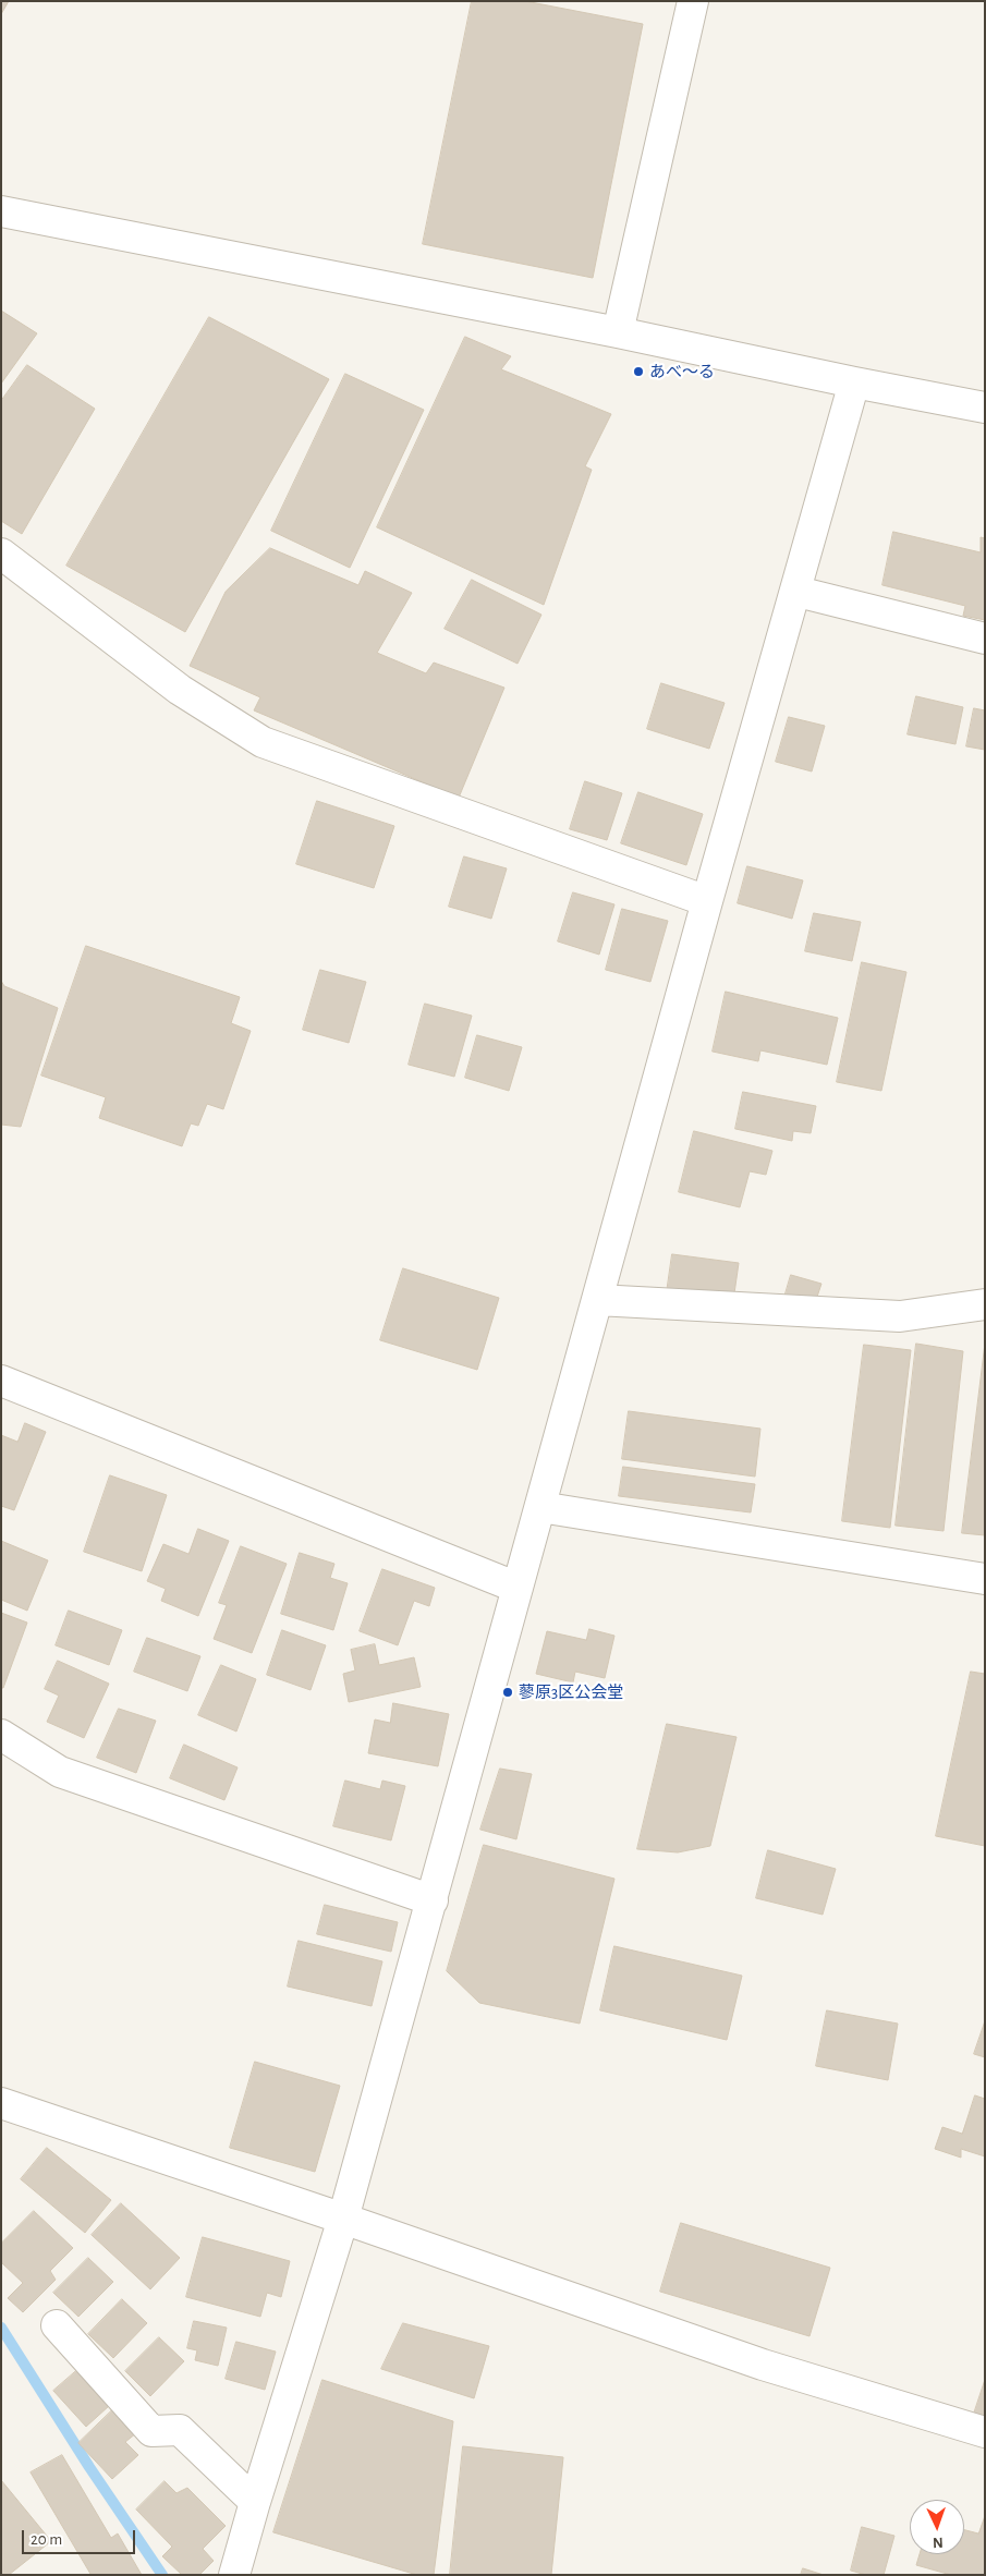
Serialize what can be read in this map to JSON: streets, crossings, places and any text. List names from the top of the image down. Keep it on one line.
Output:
{"places":["あべ〜る","蓼原3区公会堂"],"scale_bar":"20 m","north":"bottom"}
